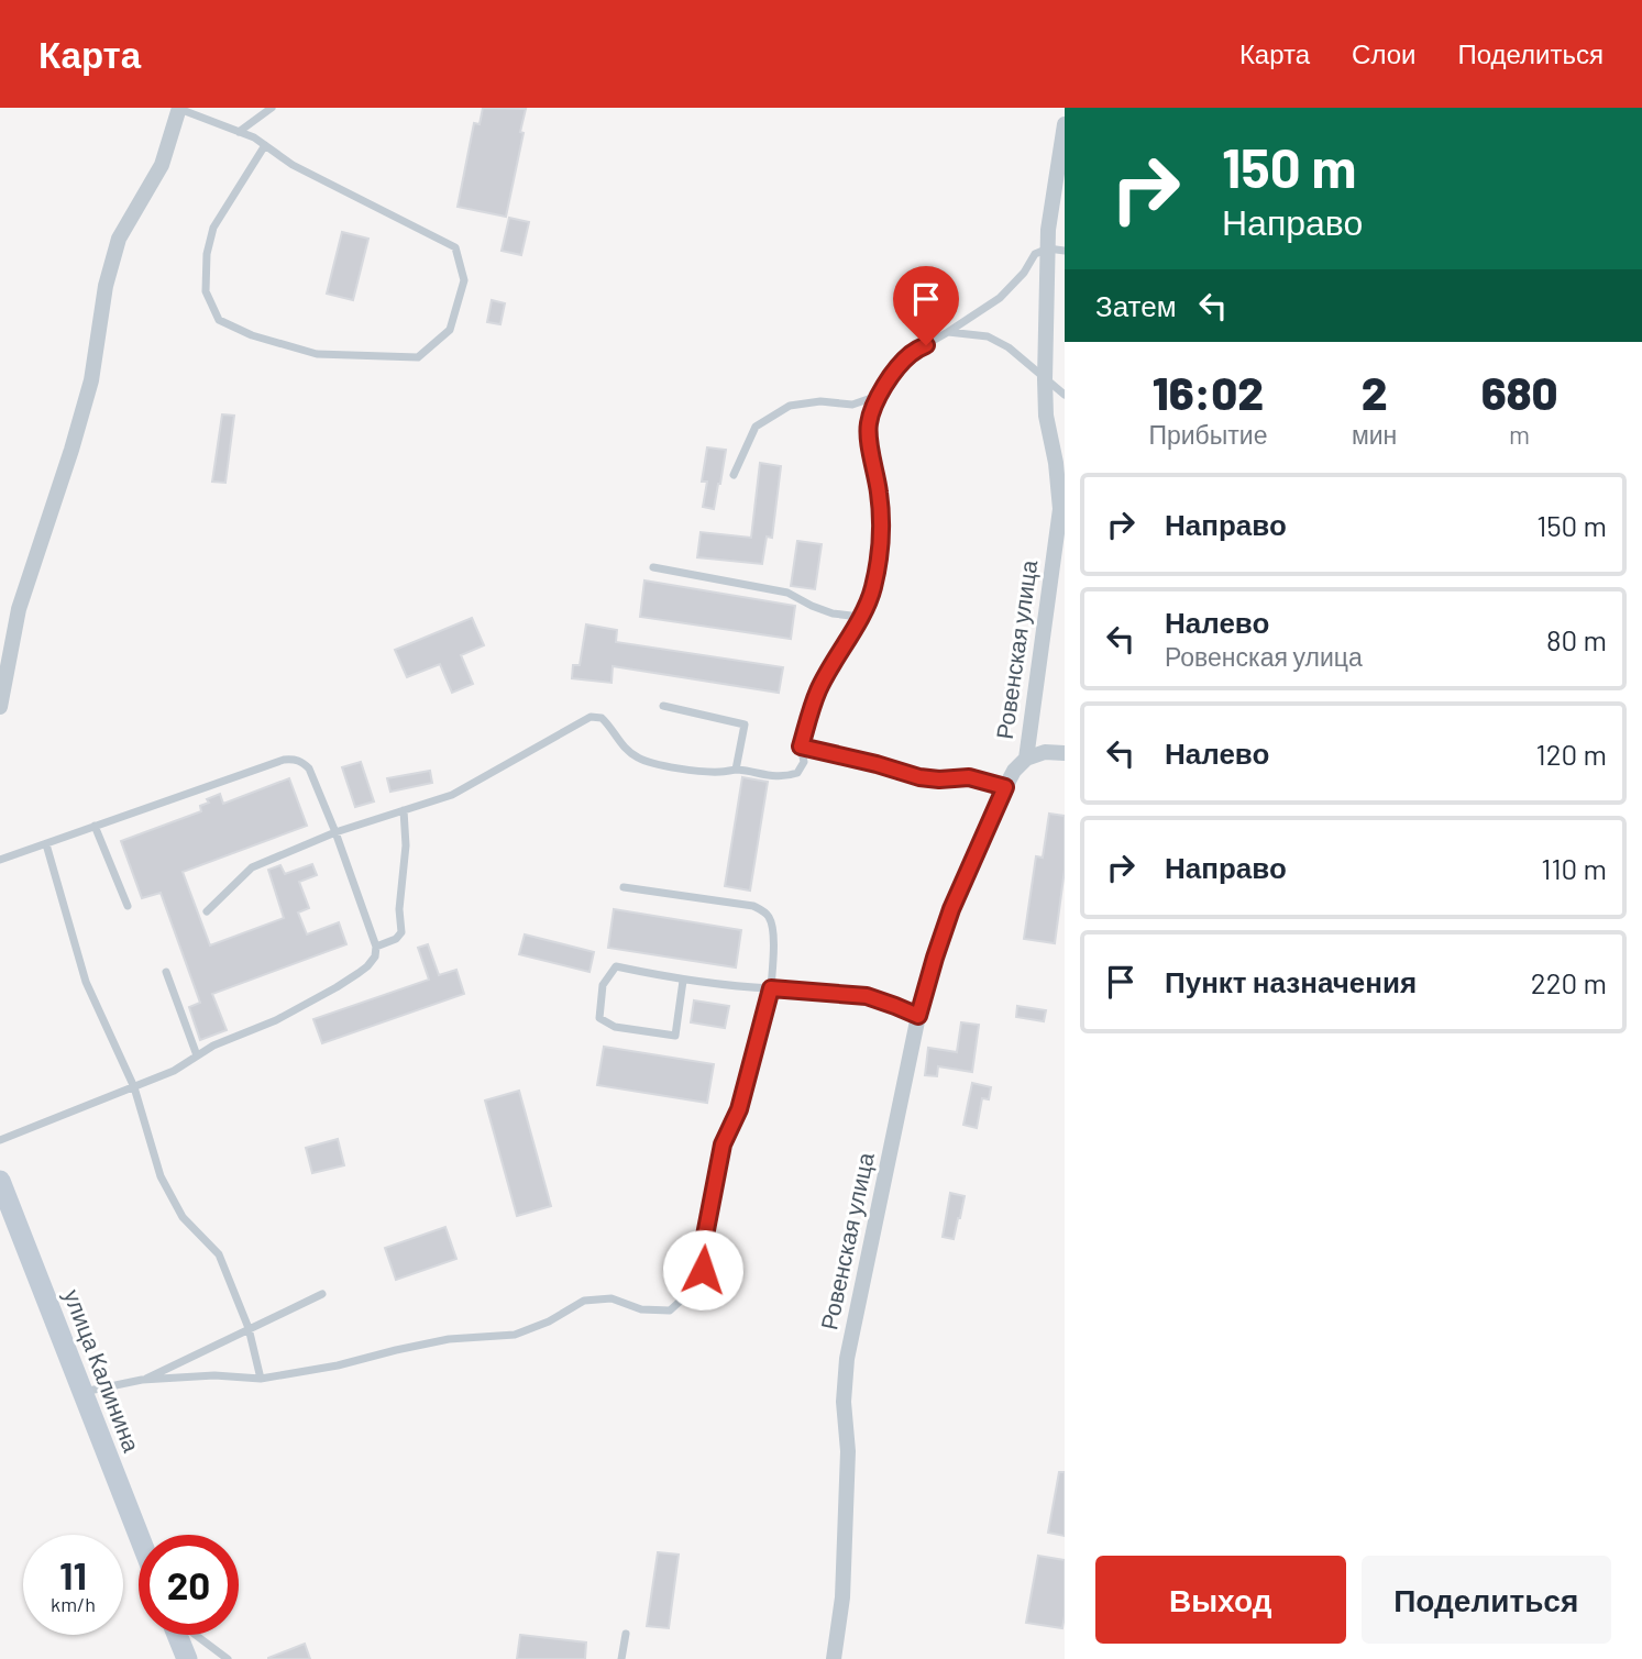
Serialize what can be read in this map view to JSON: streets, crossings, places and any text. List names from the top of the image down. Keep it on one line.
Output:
{"streets":{"main road":["улица Калинина"],"street":["Ровенская улица"]},"page":{"header":"Карта","nav":["Карта","Слои","Поделиться"],"turn":["150 m","Направо"],"then":"Затем","eta":["16:02","Прибытие","2","мин","680","m"],"list":[{"name":"Направо","value":"150 m"},{"name":"Налево","note":"Ровенская улица","value":"80 m"},{"name":"Налево","value":"120 m"},{"name":"Направо","value":"110 m"},{"name":"Пункт назначения","value":"220 m"}],"speed":"11 km/h","limit":"20","buttons":["Выход","Поделиться"]}}
